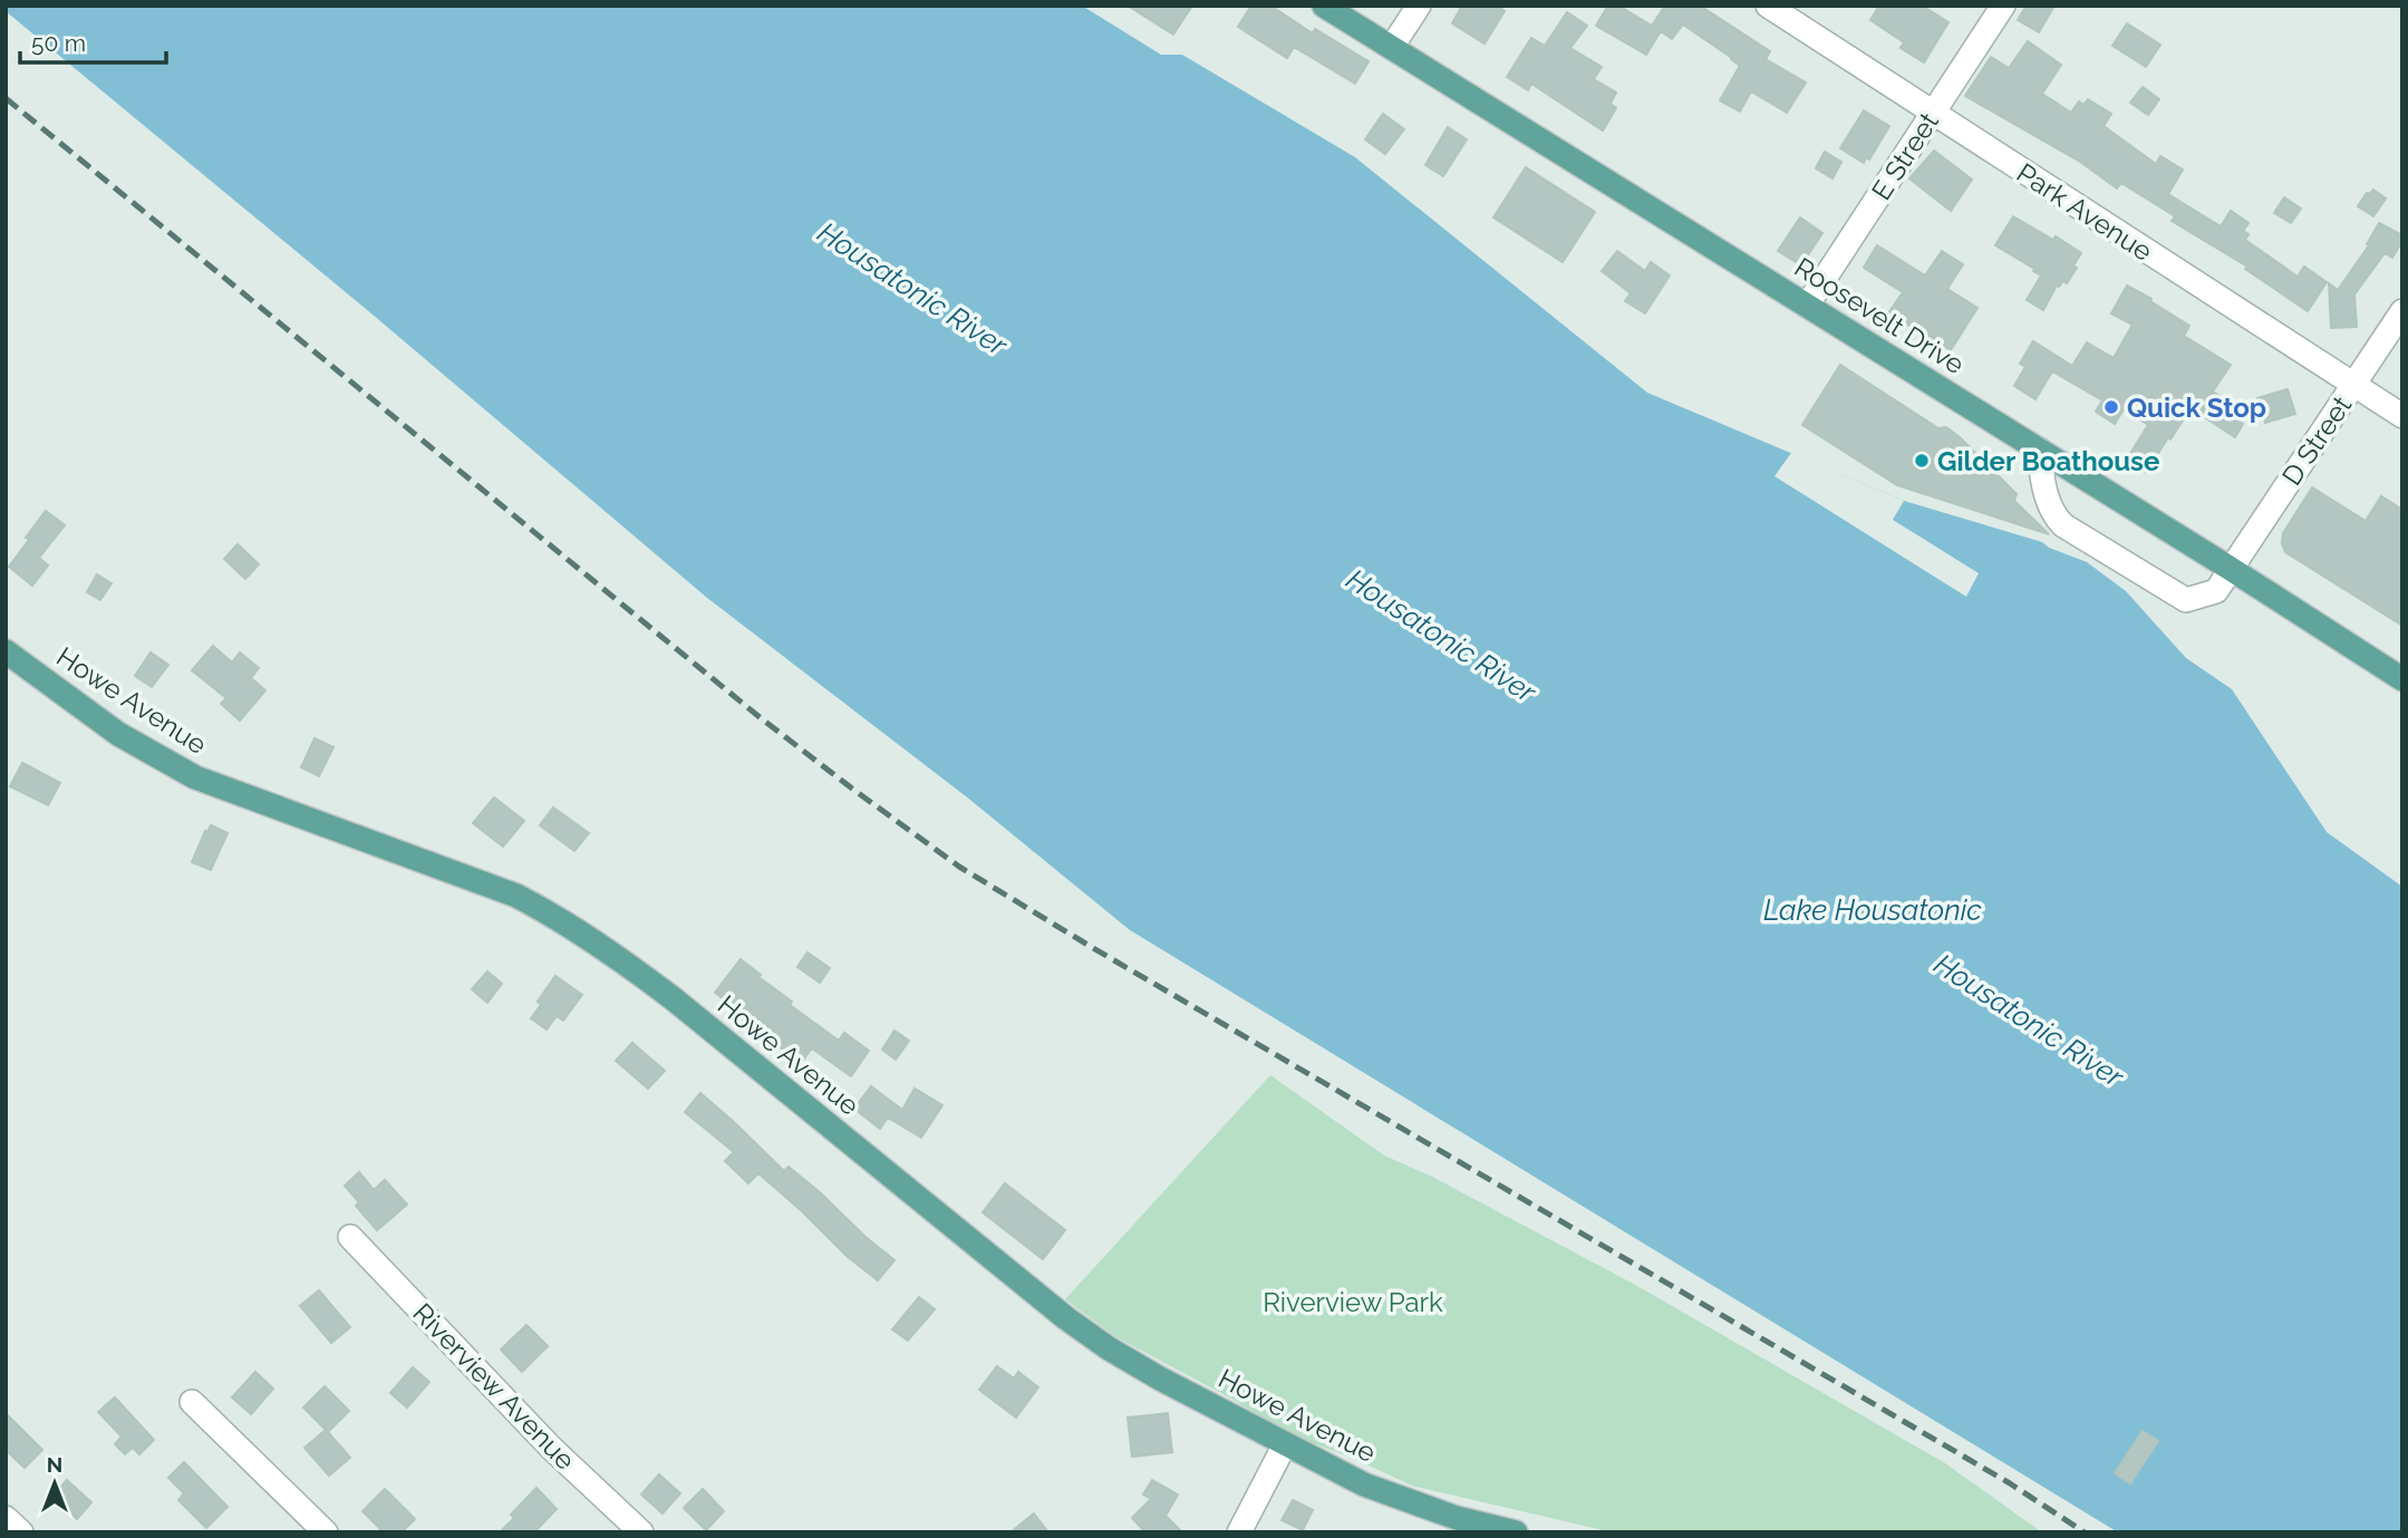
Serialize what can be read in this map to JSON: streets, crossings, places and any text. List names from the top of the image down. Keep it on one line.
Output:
{"streets":{"main road":["Roosevelt Drive","Howe Avenue"],"street":["E Street","Park Avenue","D Street","Riverview Avenue"]},"crossings":[["E Street","Park Avenue"],["E Street","Roosevelt Drive"],["Park Avenue","D Street"],["Roosevelt Drive","D Street"]],"water":["Housatonic River","Lake Housatonic"],"parks":["Riverview Park"],"places":["Quick Stop","Gilder Boathouse"],"scale_bar":"50 m","north":"top"}
